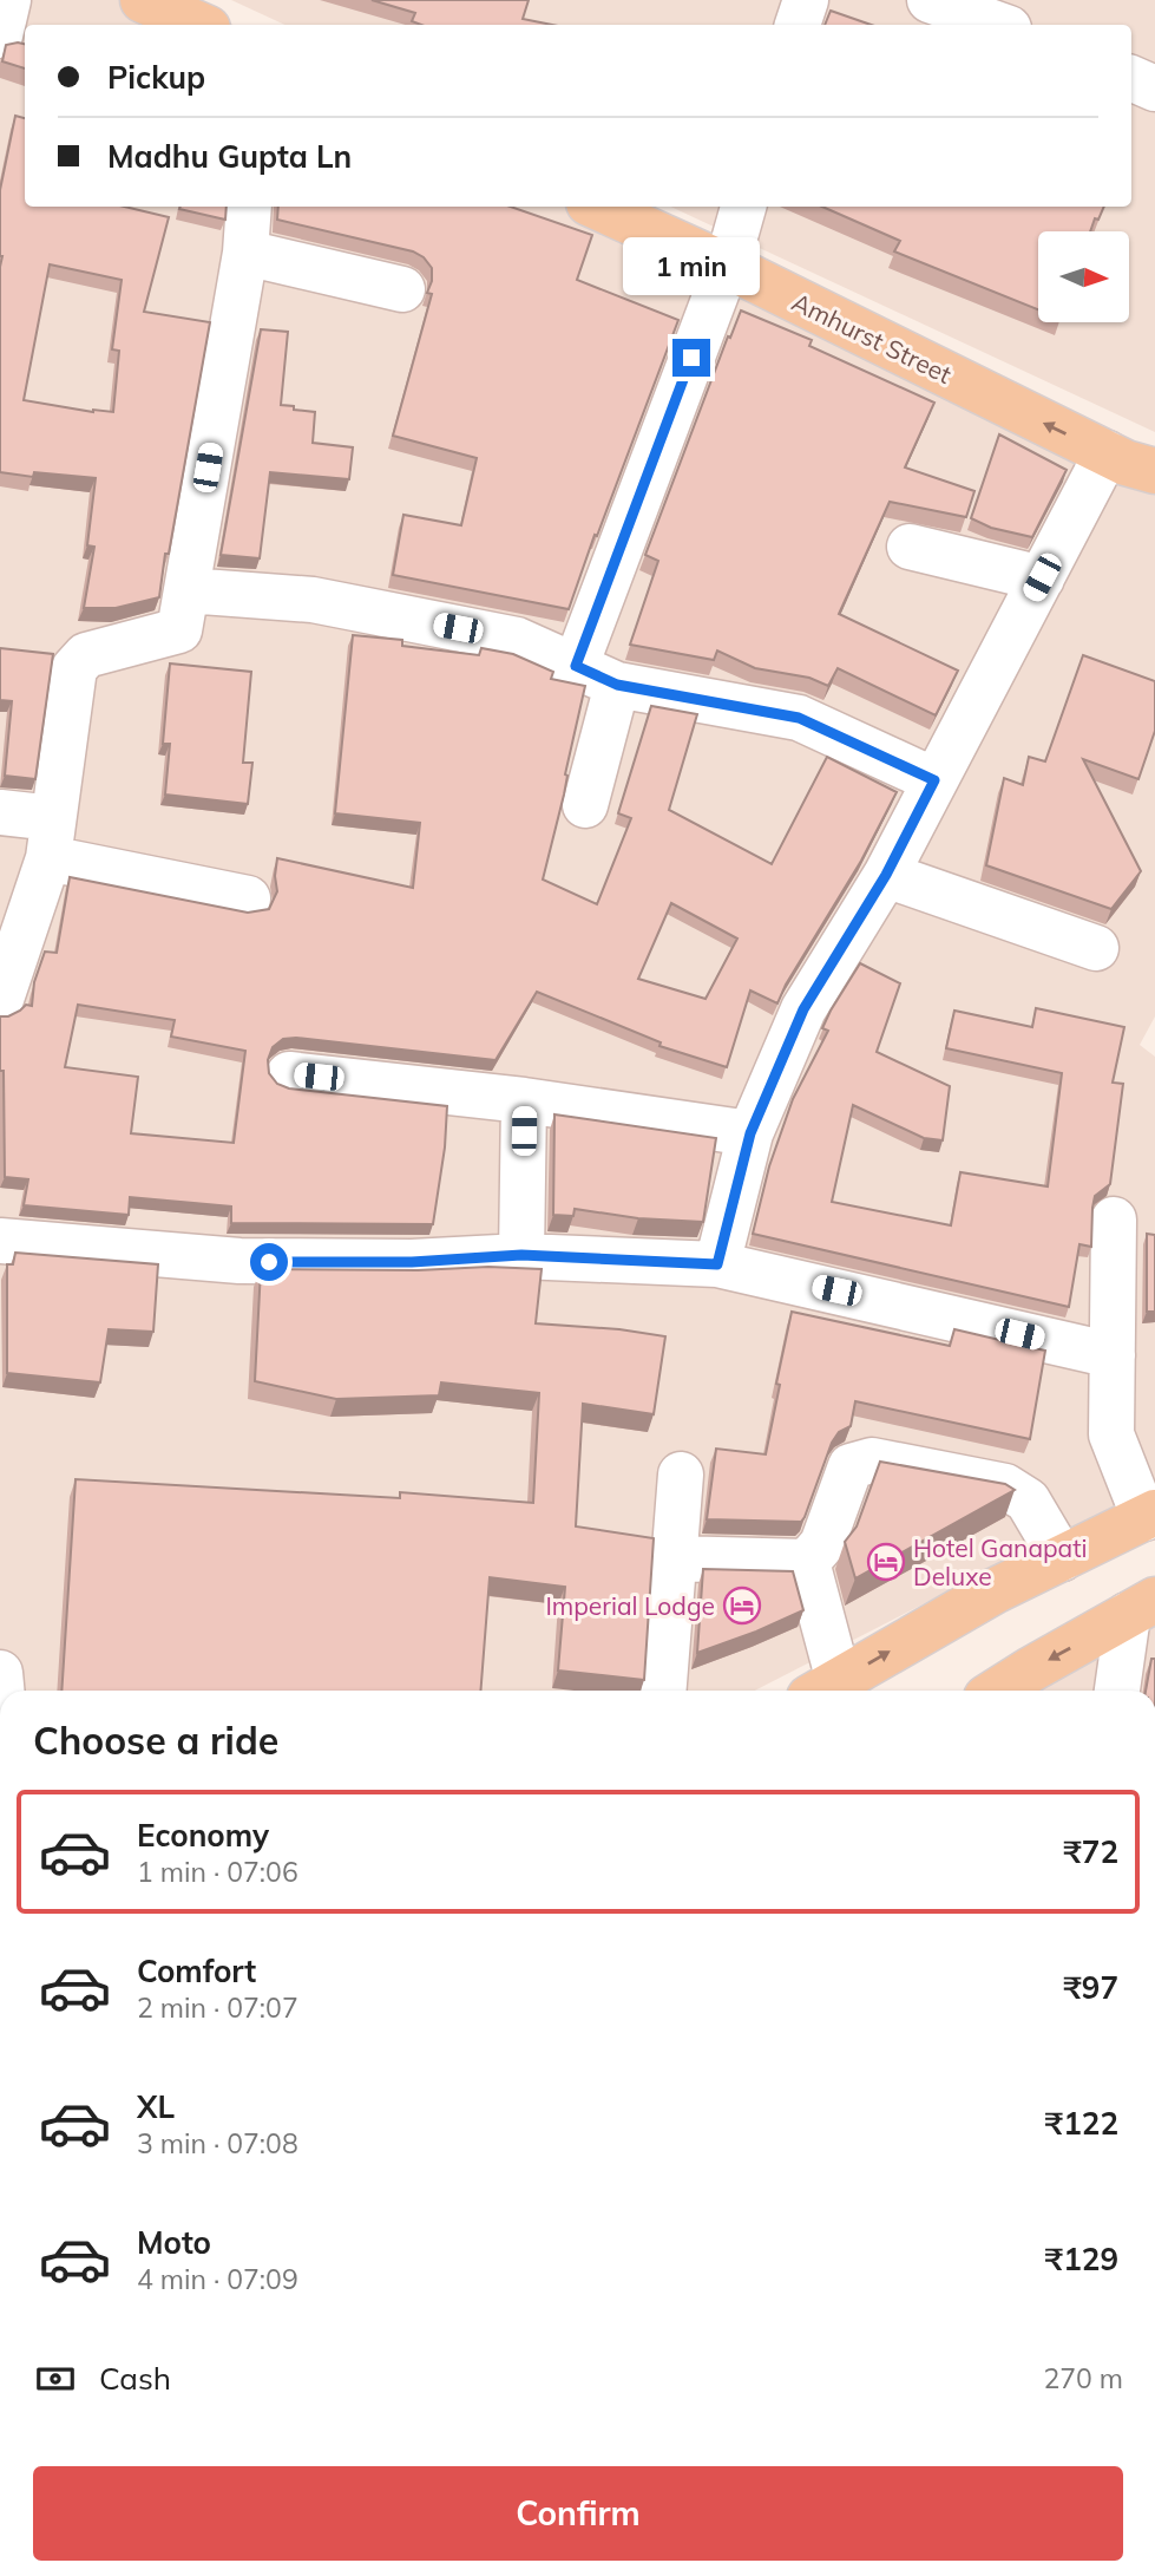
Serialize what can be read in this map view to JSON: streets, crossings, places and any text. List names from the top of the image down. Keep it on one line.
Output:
{"streets":{"main road":["Amhurst Street"]},"one_way":["Amhurst Street"],"places":{"hotel":["Hotel Ganapati Deluxe","Imperial Lodge"]},"north":"right","page":{"banner":["Pickup","Madhu Gupta Ln"],"bubble":"1 min","heading":"Choose a ride","list":[{"name":"Economy","note":"1 min · 07:06","value":"₹72"},{"name":"Comfort","note":"2 min · 07:07","value":"₹97"},{"name":"XL","note":"3 min · 07:08","value":"₹122"},{"name":"Moto","note":"4 min · 07:09","value":"₹129"}],"pay":["Cash","270 m"],"buttons":"Confirm"}}
